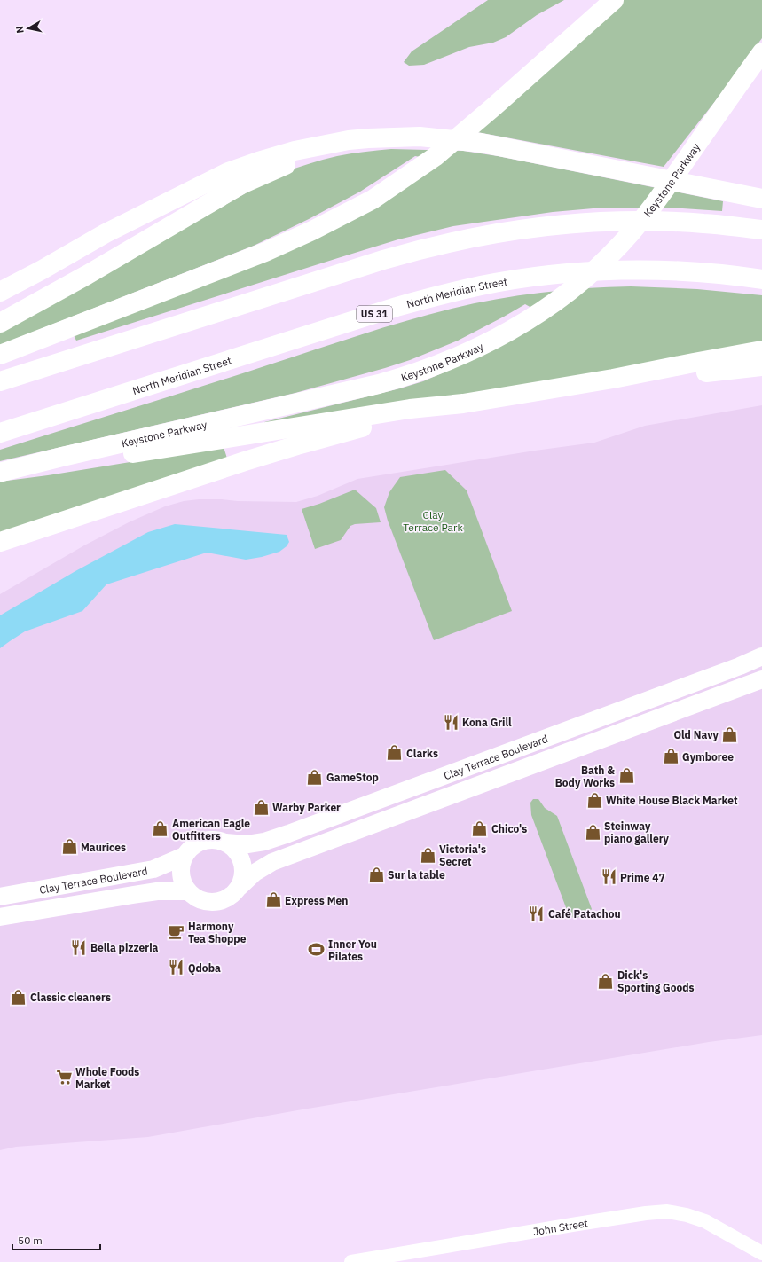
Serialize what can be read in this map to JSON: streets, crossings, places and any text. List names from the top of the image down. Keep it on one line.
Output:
{"streets":{"highway":["Keystone Parkway","North Meridian Street","US 31"],"street":["Clay Terrace Boulevard","John Street"]},"parks":["Clay Terrace Park"],"places":{"restaurant":["Kona Grill","Prime 47","Café Patachou","Bella pizzeria","Qdoba"],"shop":["Old Navy","Clarks","Gymboree","Bath & Body Works","GameStop","White House Black Market","Warby Parker","Chico's","American Eagle Outfitters","Steinway piano gallery","Maurices","Victoria's Secret","Sur la table","Express Men","Dick's Sporting Goods","Classic cleaners"],"cafe":["Harmony Tea Shoppe"],"sports":["Inner You Pilates"],"supermarket":["Whole Foods Market"]},"scale_bar":"50 m","north":"left"}
